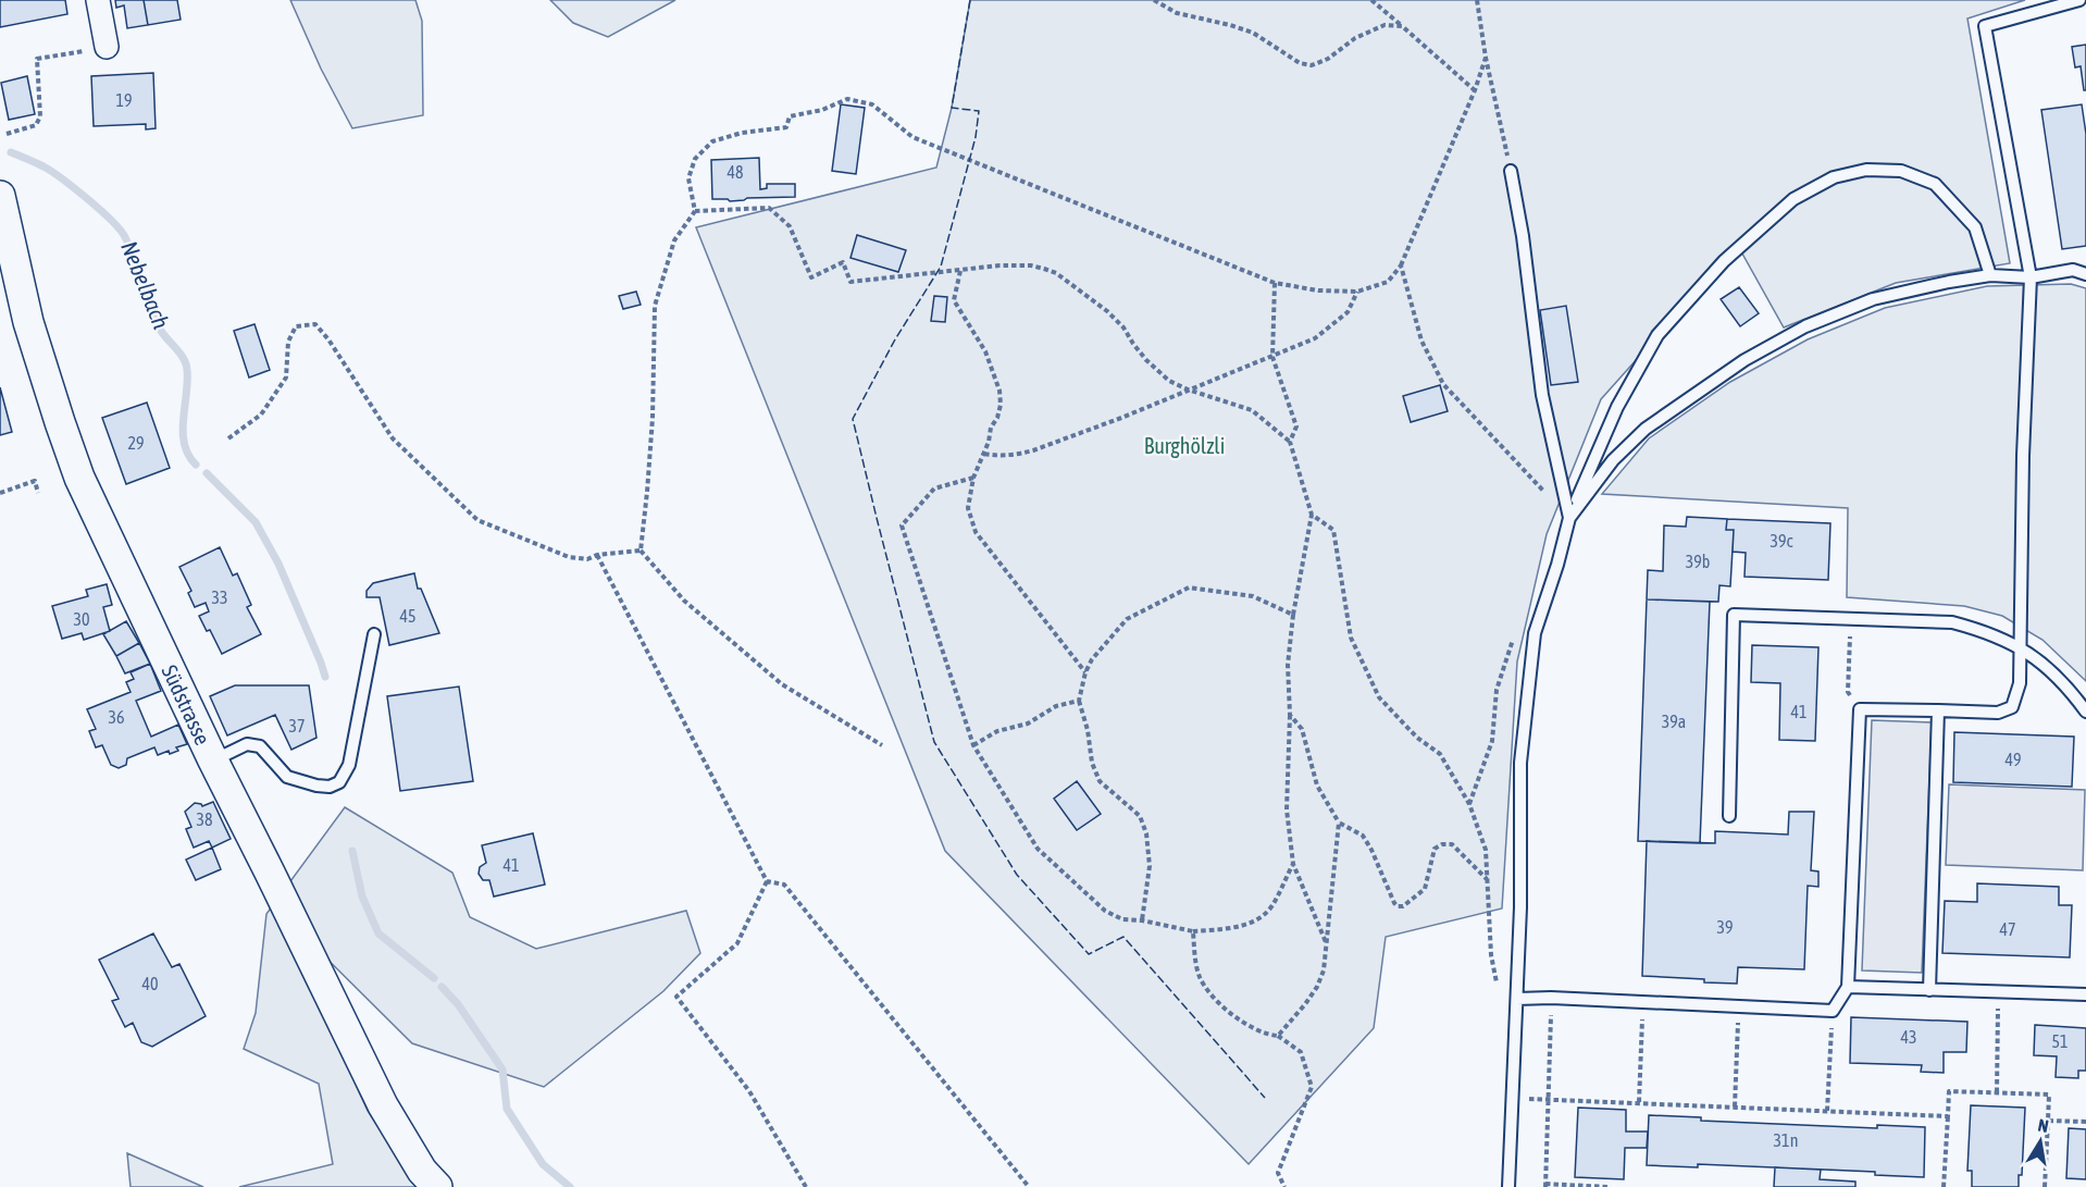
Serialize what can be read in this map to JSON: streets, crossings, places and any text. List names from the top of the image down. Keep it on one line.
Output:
{"streets":{"street":["Südstrasse"]},"water":["Nebelbach"],"parks":["Burghölzli"],"house_numbers":["19","48","29","39c","39b","33","45","30","41","36","39a","37","49","38","41","39","47","40","43","51","31n"],"north":"top"}
